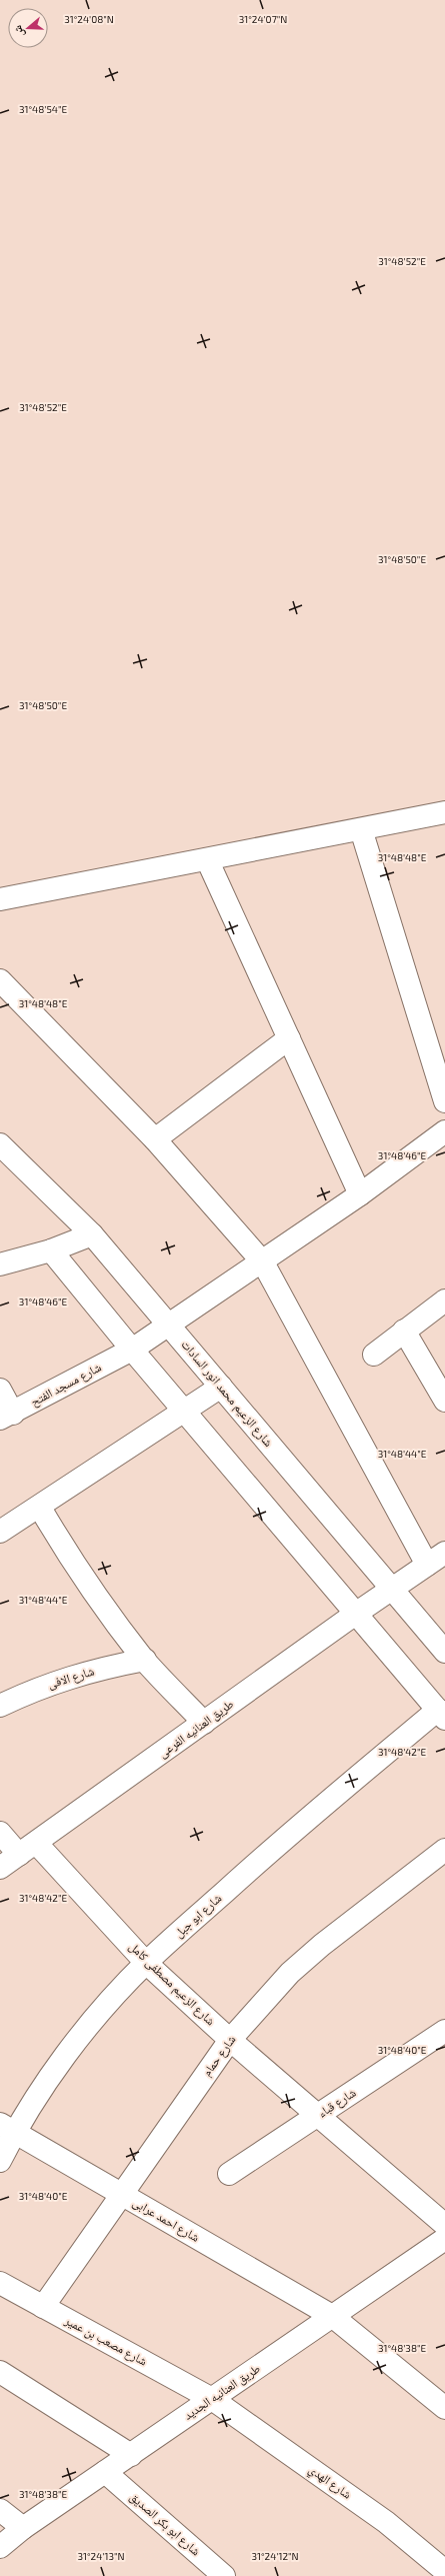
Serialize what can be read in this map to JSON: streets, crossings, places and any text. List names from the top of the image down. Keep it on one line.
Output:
{"streets":{"street":["شارع مسجد الفتح","شارع الزعيم محمد انور السادات","شارع الافى","طريق العنانيه الفرعى","شارع ابو جبل","شارع الزعيم مصطفى كامل","شارع حمام","شارع قباء","شارع احمد عرابى","شارع مصعب بن عمير","طريق العنانيه الجديد","شارع الهدي","شارع ابو بكر الصديق"]},"crossings":[["شارع مسجد الفتح","شارع الزعيم محمد انور السادات"],["شارع الزعيم محمد انور السادات","طريق العنانيه الفرعى"],["طريق العنانيه الفرعى","شارع الزعيم مصطفى كامل"],["شارع ابو جبل","شارع الزعيم مصطفى كامل"],["شارع ابو جبل","شارع احمد عرابى"],["شارع الزعيم مصطفى كامل","شارع حمام"],["شارع الزعيم مصطفى كامل","شارع قباء"],["شارع حمام","شارع احمد عرابى"],["شارع حمام","شارع مصعب بن عمير"],["شارع احمد عرابى","طريق العنانيه الجديد"],["شارع مصعب بن عمير","طريق العنانيه الجديد"],["شارع مصعب بن عمير","شارع الهدي"],["طريق العنانيه الجديد","شارع الهدي"],["طريق العنانيه الجديد","شارع ابو بكر الصديق"]],"north":"left","coordinates":["31°24'08\"N","31°24'07\"N","31°48'54\"E","31°48'52\"E","31°48'50\"E","31°48'48\"E","31°48'46\"E","31°48'44\"E","31°48'42\"E","31°48'40\"E","31°48'38\"E","31°24'13\"N","31°24'12\"N"]}
